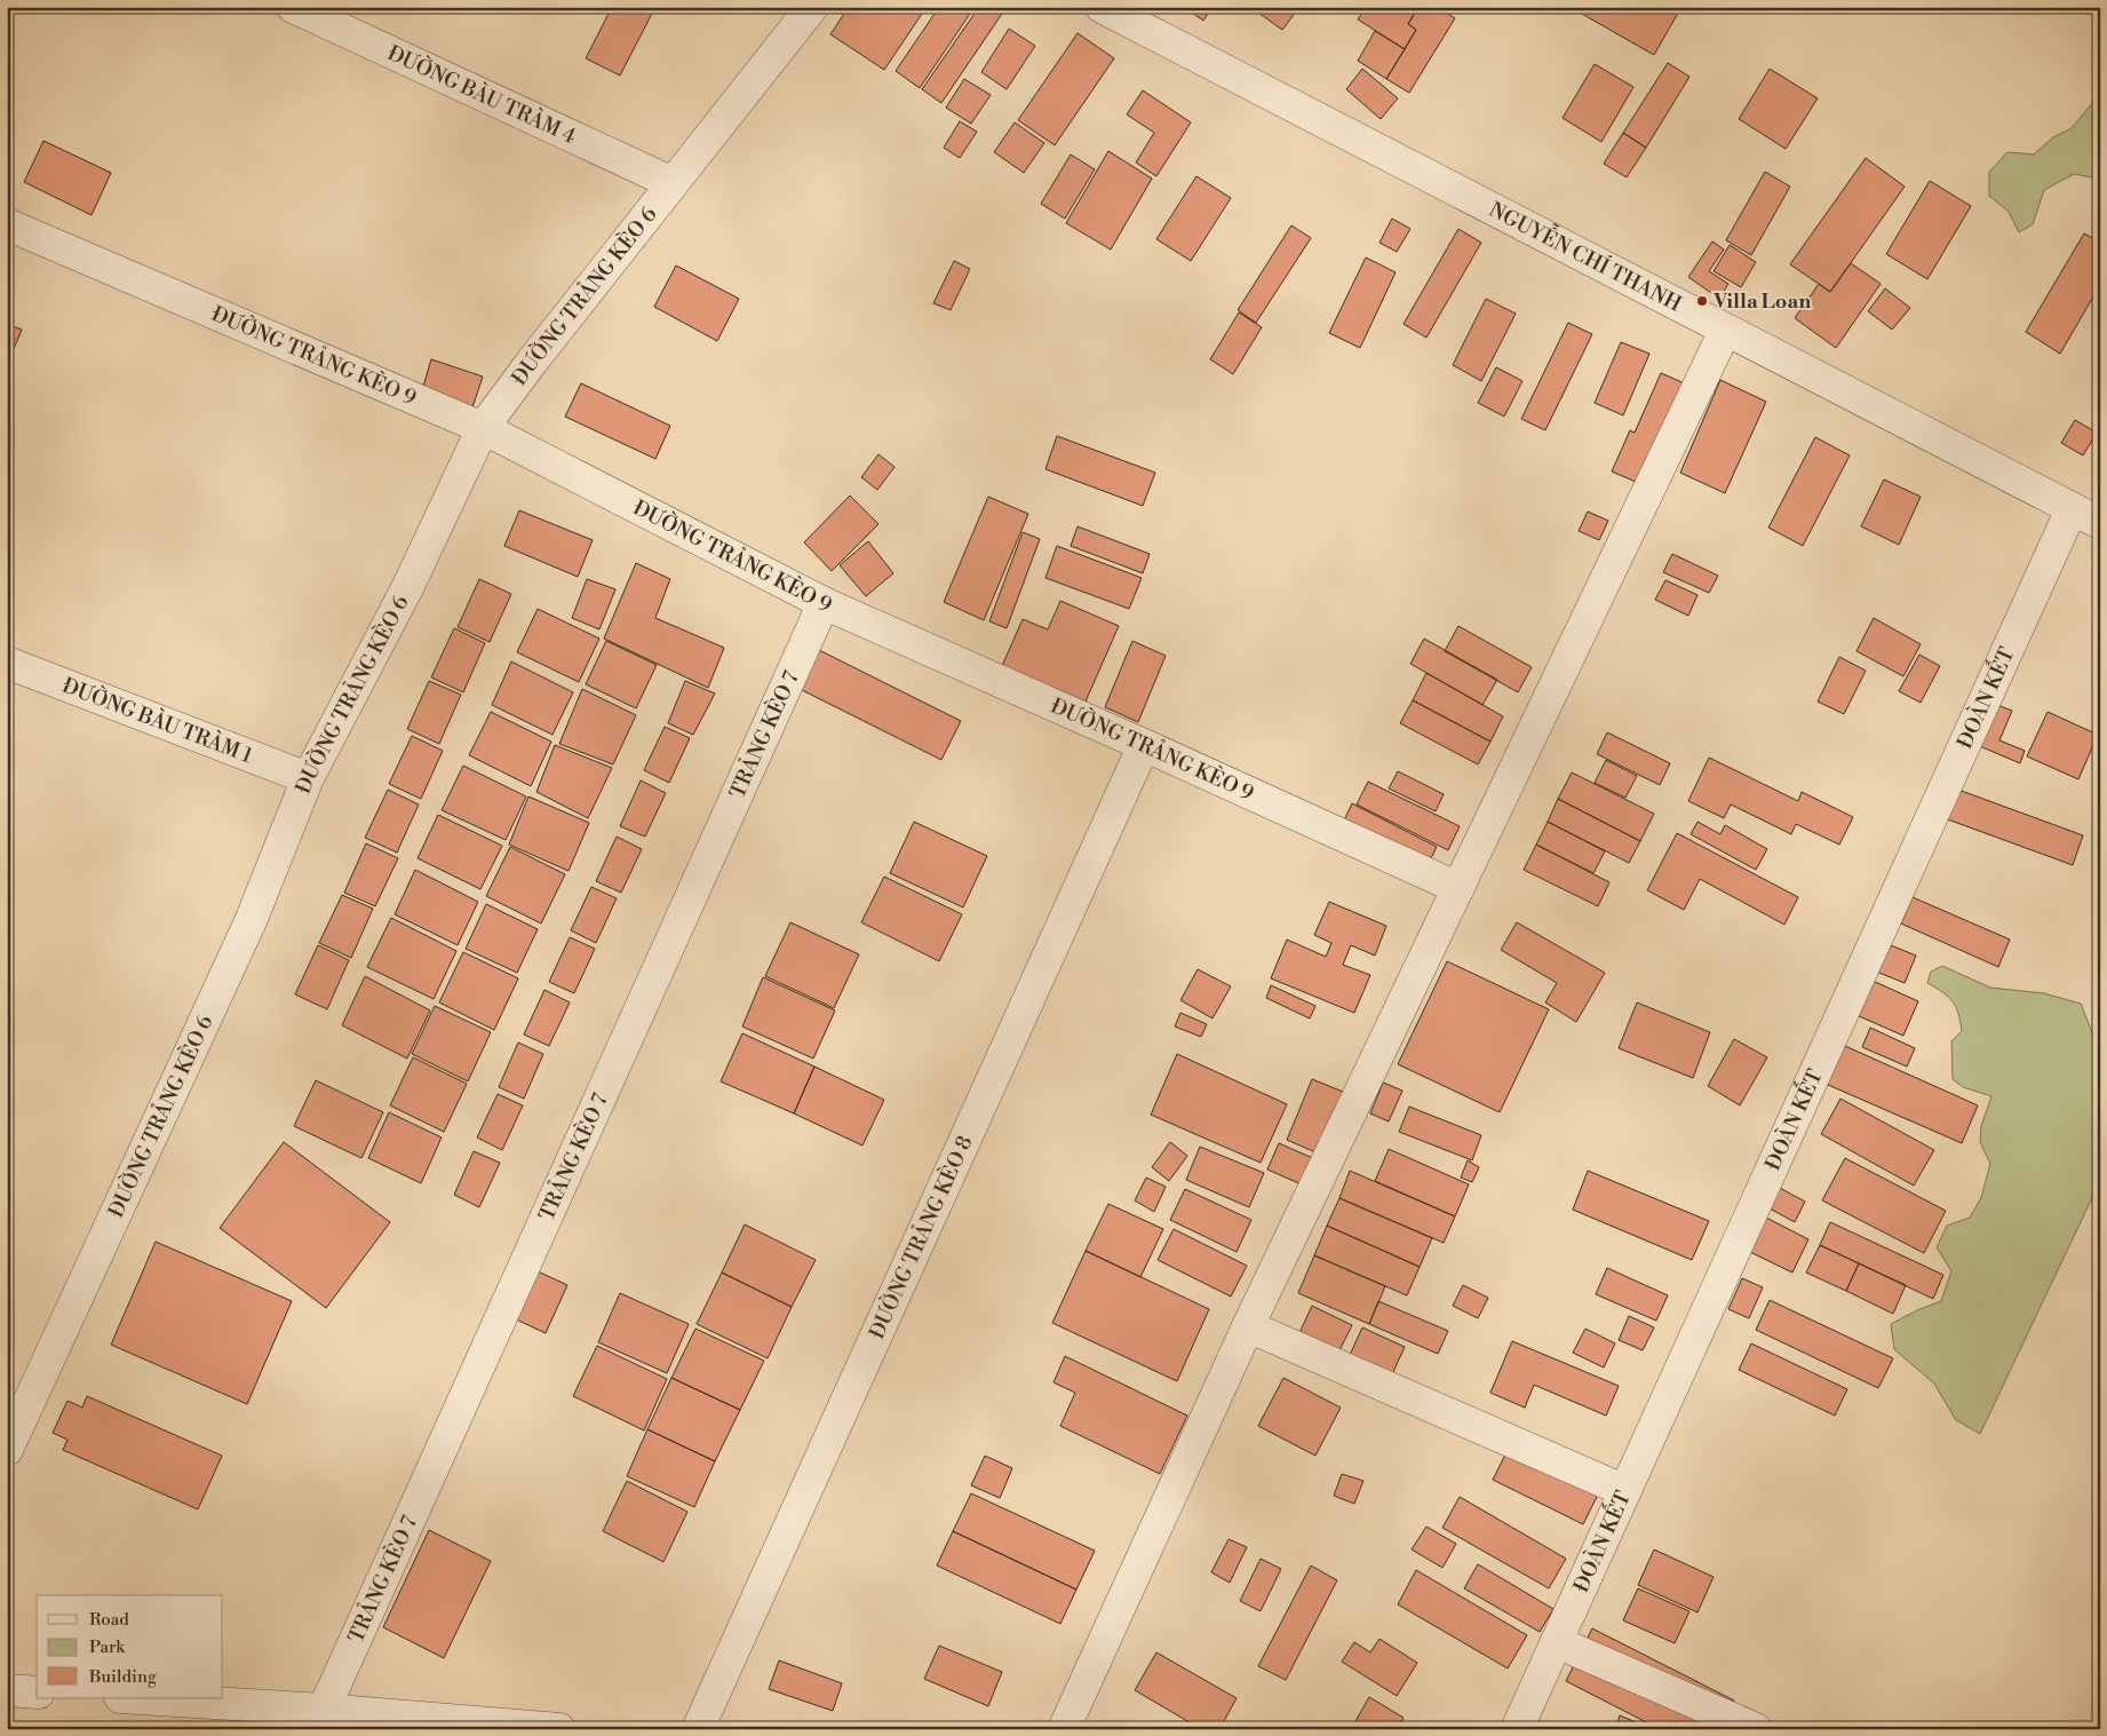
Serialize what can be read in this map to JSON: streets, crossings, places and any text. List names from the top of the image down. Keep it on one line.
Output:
{"streets":{"street":["ĐƯỜNG BÀU TRÀM 4","NGUYỄN CHÍ THANH","ĐƯỜNG TRẢNG KÈO 6","ĐƯỜNG TRẢNG KÈO 9","ĐOÀN KẾT","ĐƯỜNG BÀU TRÀM 1","TRẢNG KÈO 7","ĐƯỜNG TRẢNG KÈO 8"]},"crossings":[["ĐƯỜNG BÀU TRÀM 4","ĐƯỜNG TRẢNG KÈO 6"],["NGUYỄN CHÍ THANH","ĐOÀN KẾT"],["ĐƯỜNG TRẢNG KÈO 6","ĐƯỜNG TRẢNG KÈO 9"],["ĐƯỜNG TRẢNG KÈO 6","ĐƯỜNG BÀU TRÀM 1"],["ĐƯỜNG TRẢNG KÈO 9","TRẢNG KÈO 7"],["ĐƯỜNG TRẢNG KÈO 9","ĐƯỜNG TRẢNG KÈO 8"]],"places":["Villa Loan"],"legend":["Road","Park","Building"]}
